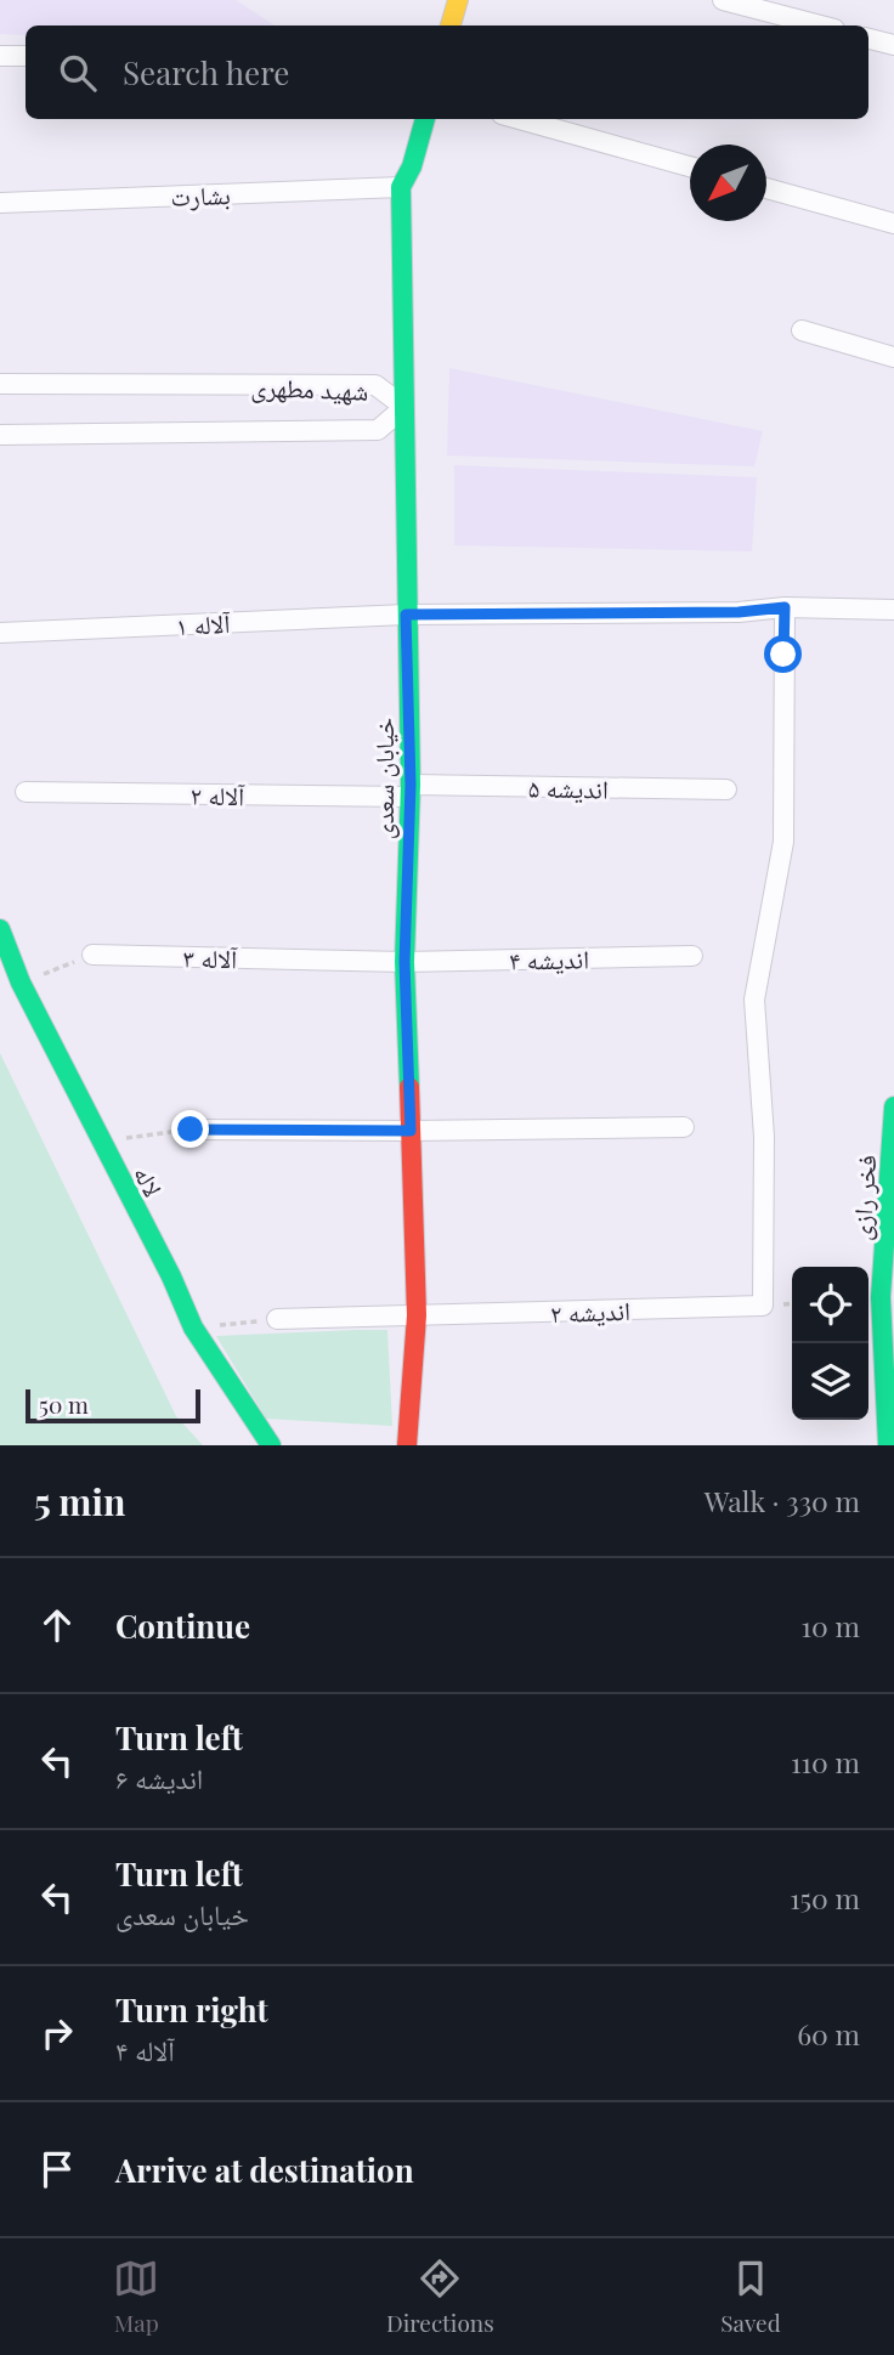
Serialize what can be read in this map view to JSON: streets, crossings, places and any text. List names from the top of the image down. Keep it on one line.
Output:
{"streets":{"street":["بشارت","شهید مطهری","آلاله ۱","خیابان سعدی","اندیشه ۵","آلاله ۲","آلاله ۳","اندیشه ۴","لاله","فخر رازی","اندیشه ۲"]},"crossings":[["بشارت","خیابان سعدی"],["شهید مطهری","خیابان سعدی"],["آلاله ۱","خیابان سعدی"],["آلاله ۱","اندیشه ۲"],["خیابان سعدی","اندیشه ۵"],["خیابان سعدی","آلاله ۲"],["خیابان سعدی","آلاله ۳"],["خیابان سعدی","اندیشه ۴"],["خیابان سعدی","اندیشه ۲"],["اندیشه ۵","آلاله ۲"],["آلاله ۳","اندیشه ۴"]],"scale_bar":"50 m","north":"bottom left","page":{"search":"Search here","scale":"50 m","heading":["5 min","Walk · 330 m"],"list":[["Continue","10 m"],["Turn left","اندیشه ۶","110 m"],["Turn left","خیابان سعدی","150 m"],["Turn right","آلاله ۴","60 m"],"Arrive at destination"],"nav":["Map","Directions","Saved"]}}
